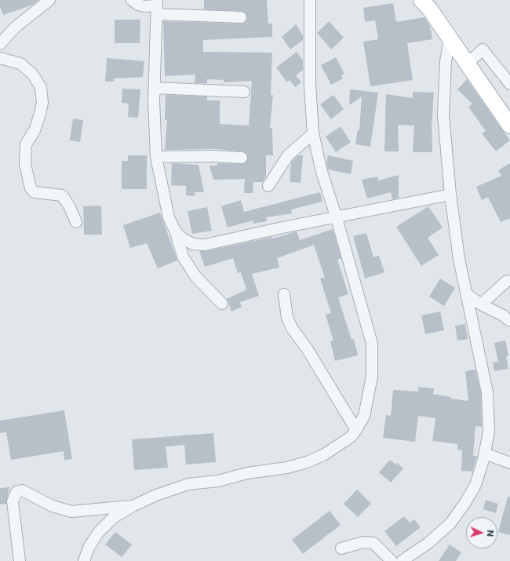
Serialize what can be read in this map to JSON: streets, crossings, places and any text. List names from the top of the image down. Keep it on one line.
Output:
{"north":"right"}
